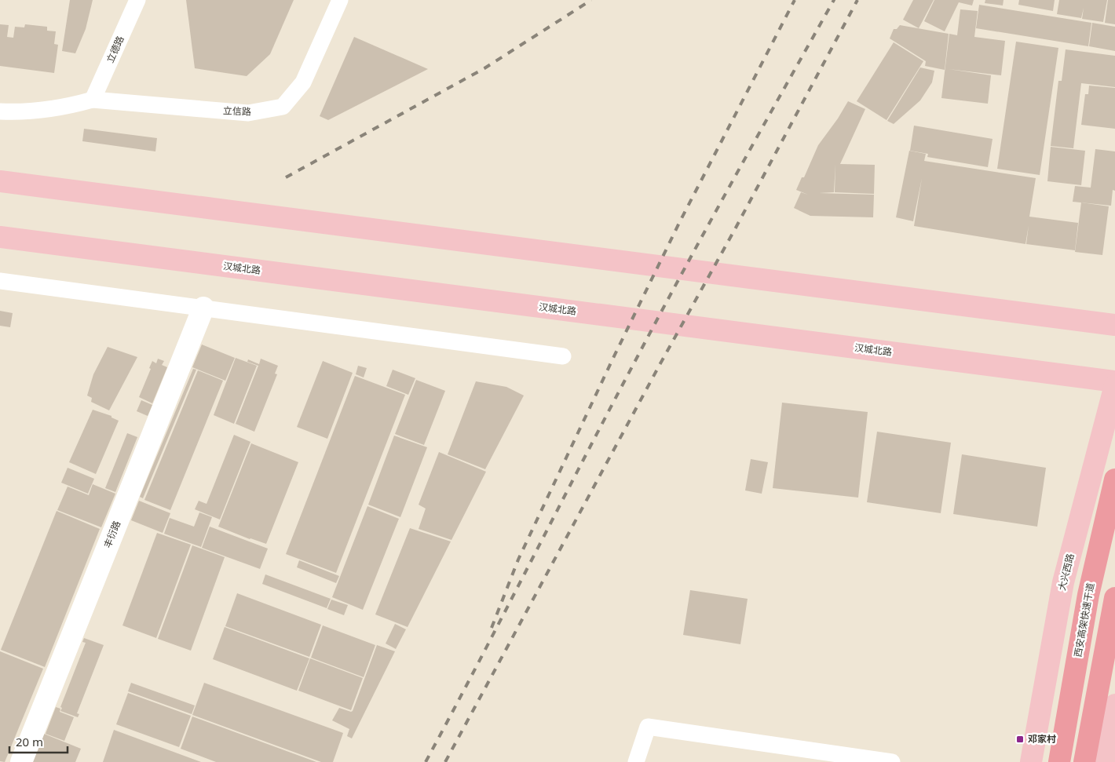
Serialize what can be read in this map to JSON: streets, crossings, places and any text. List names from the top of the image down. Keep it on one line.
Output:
{"streets":{"highway":["西安高架快速干道"],"main road":["汉城北路","大兴西路"],"street":["立德路","立信路","丰衍路"]},"crossings":[["立德路","立信路"]],"places":{"transit":["邓家村"]},"scale_bar":"20 m"}
